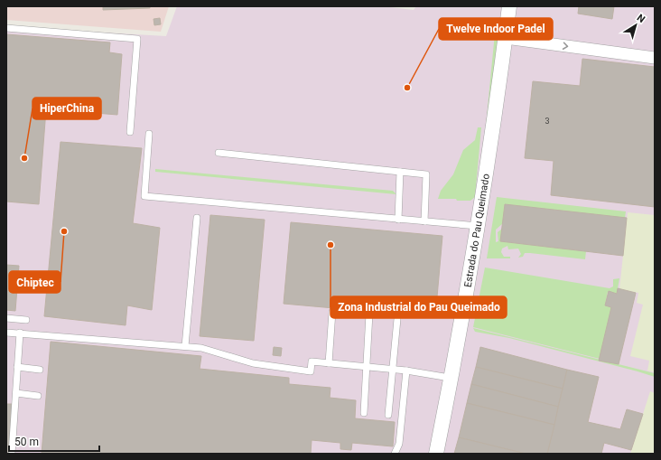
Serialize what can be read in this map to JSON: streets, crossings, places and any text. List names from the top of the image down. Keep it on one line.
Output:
{"streets":{"street":["Estrada do Pau Queimado"]},"places":["Twelve Indoor Padel","HiperChina","Chiptec","Zona Industrial do Pau Queimado"],"house_numbers":["3"],"scale_bar":"50 m","north":"top right"}
